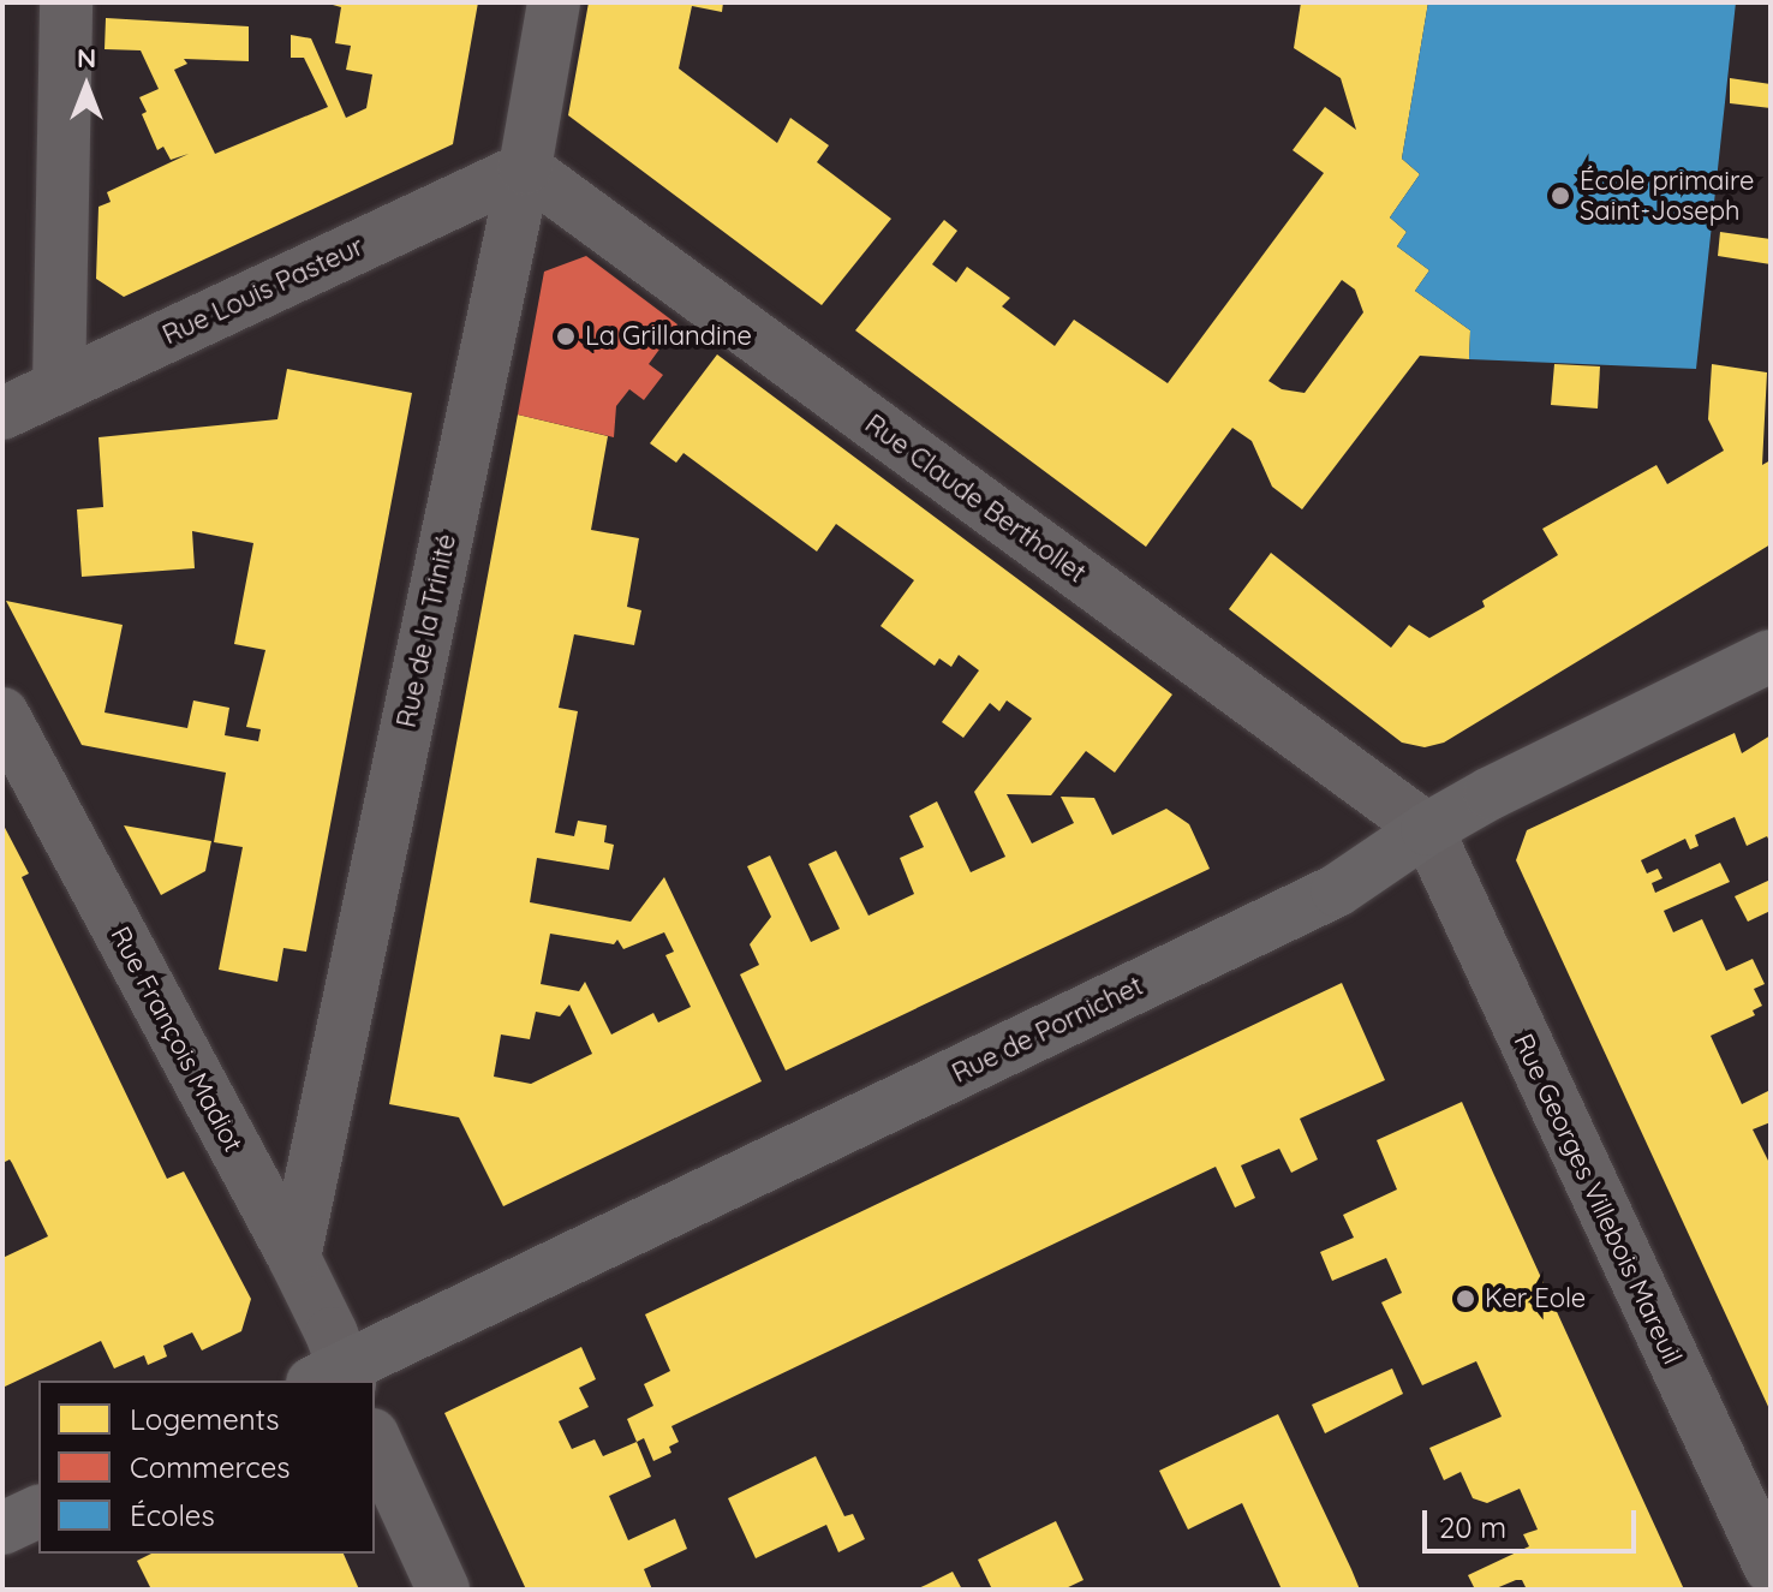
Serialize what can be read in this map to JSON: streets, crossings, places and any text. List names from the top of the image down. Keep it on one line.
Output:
{"streets":{"street":["Rue Louis Pasteur","Rue Claude Berthollet","Rue de la Trinité","Rue de Pornichet","Rue François Madiot","Rue Georges Villebois Mareuil"]},"crossings":[["Rue Louis Pasteur","Rue Claude Berthollet"],["Rue Louis Pasteur","Rue de la Trinité"],["Rue Claude Berthollet","Rue de la Trinité"],["Rue Claude Berthollet","Rue de Pornichet"],["Rue Claude Berthollet","Rue Georges Villebois Mareuil"],["Rue de la Trinité","Rue François Madiot"],["Rue de Pornichet","Rue François Madiot"],["Rue de Pornichet","Rue Georges Villebois Mareuil"]],"places":["École primaire Saint-Joseph","La Grillandine","Ker Eole"],"legend":["Logements","Commerces","Écoles"],"scale_bar":"20 m","north":"top"}
